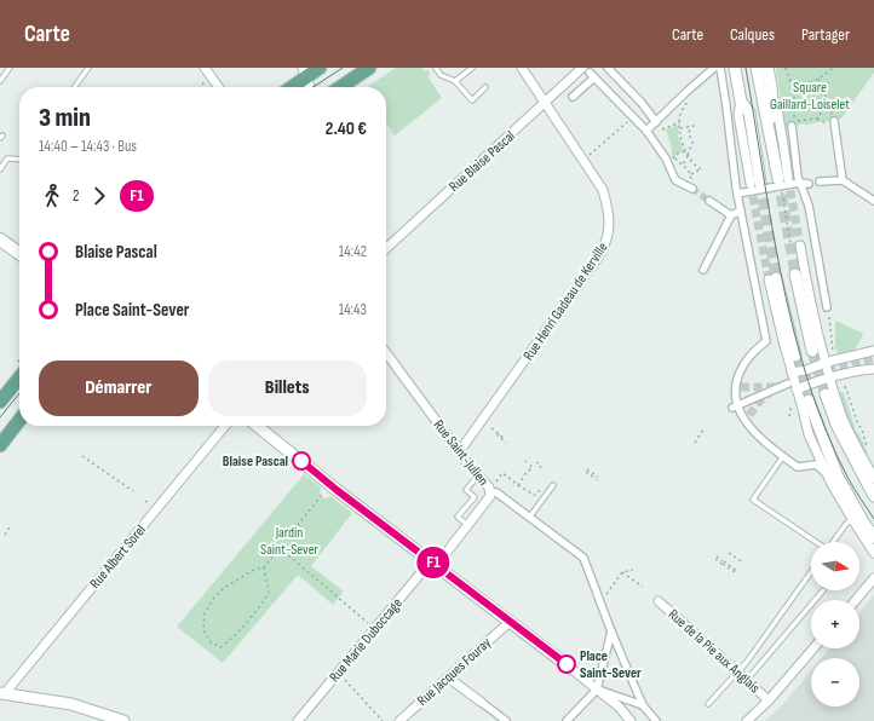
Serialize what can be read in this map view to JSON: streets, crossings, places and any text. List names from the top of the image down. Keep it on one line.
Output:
{"streets":{"street":["Rue Blaise Pascal","Rue Henri Gadeau de Kerville","Rue Saint-Julien","Rue Albert Sorel","Rue Marie Duboccage","Rue de la Pie aux Anglais","Rue Jacques Fouray"]},"crossings":[["Rue Blaise Pascal","Rue Henri Gadeau de Kerville"],["Rue Henri Gadeau de Kerville","Rue Saint-Julien"],["Rue Saint-Julien","Rue Marie Duboccage"]],"parks":["Square Gaillard-Loiselet","Jardin Saint-Sever"],"places":["Blaise Pascal","Place Saint-Sever"],"lines":["bus line F1"],"north":"right","page":{"header":"Carte","nav":["Carte","Calques","Partager"],"on_map":"F1","heading":["3 min","14:40 – 14:43 · Bus","2.40 €"],"legs":["2","F1"],"list":[{"name":"Blaise Pascal","value":"14:42"},{"name":"Place Saint-Sever","value":"14:43"}],"buttons":["Démarrer","Billets"],"map_buttons":["+","−"]}}
